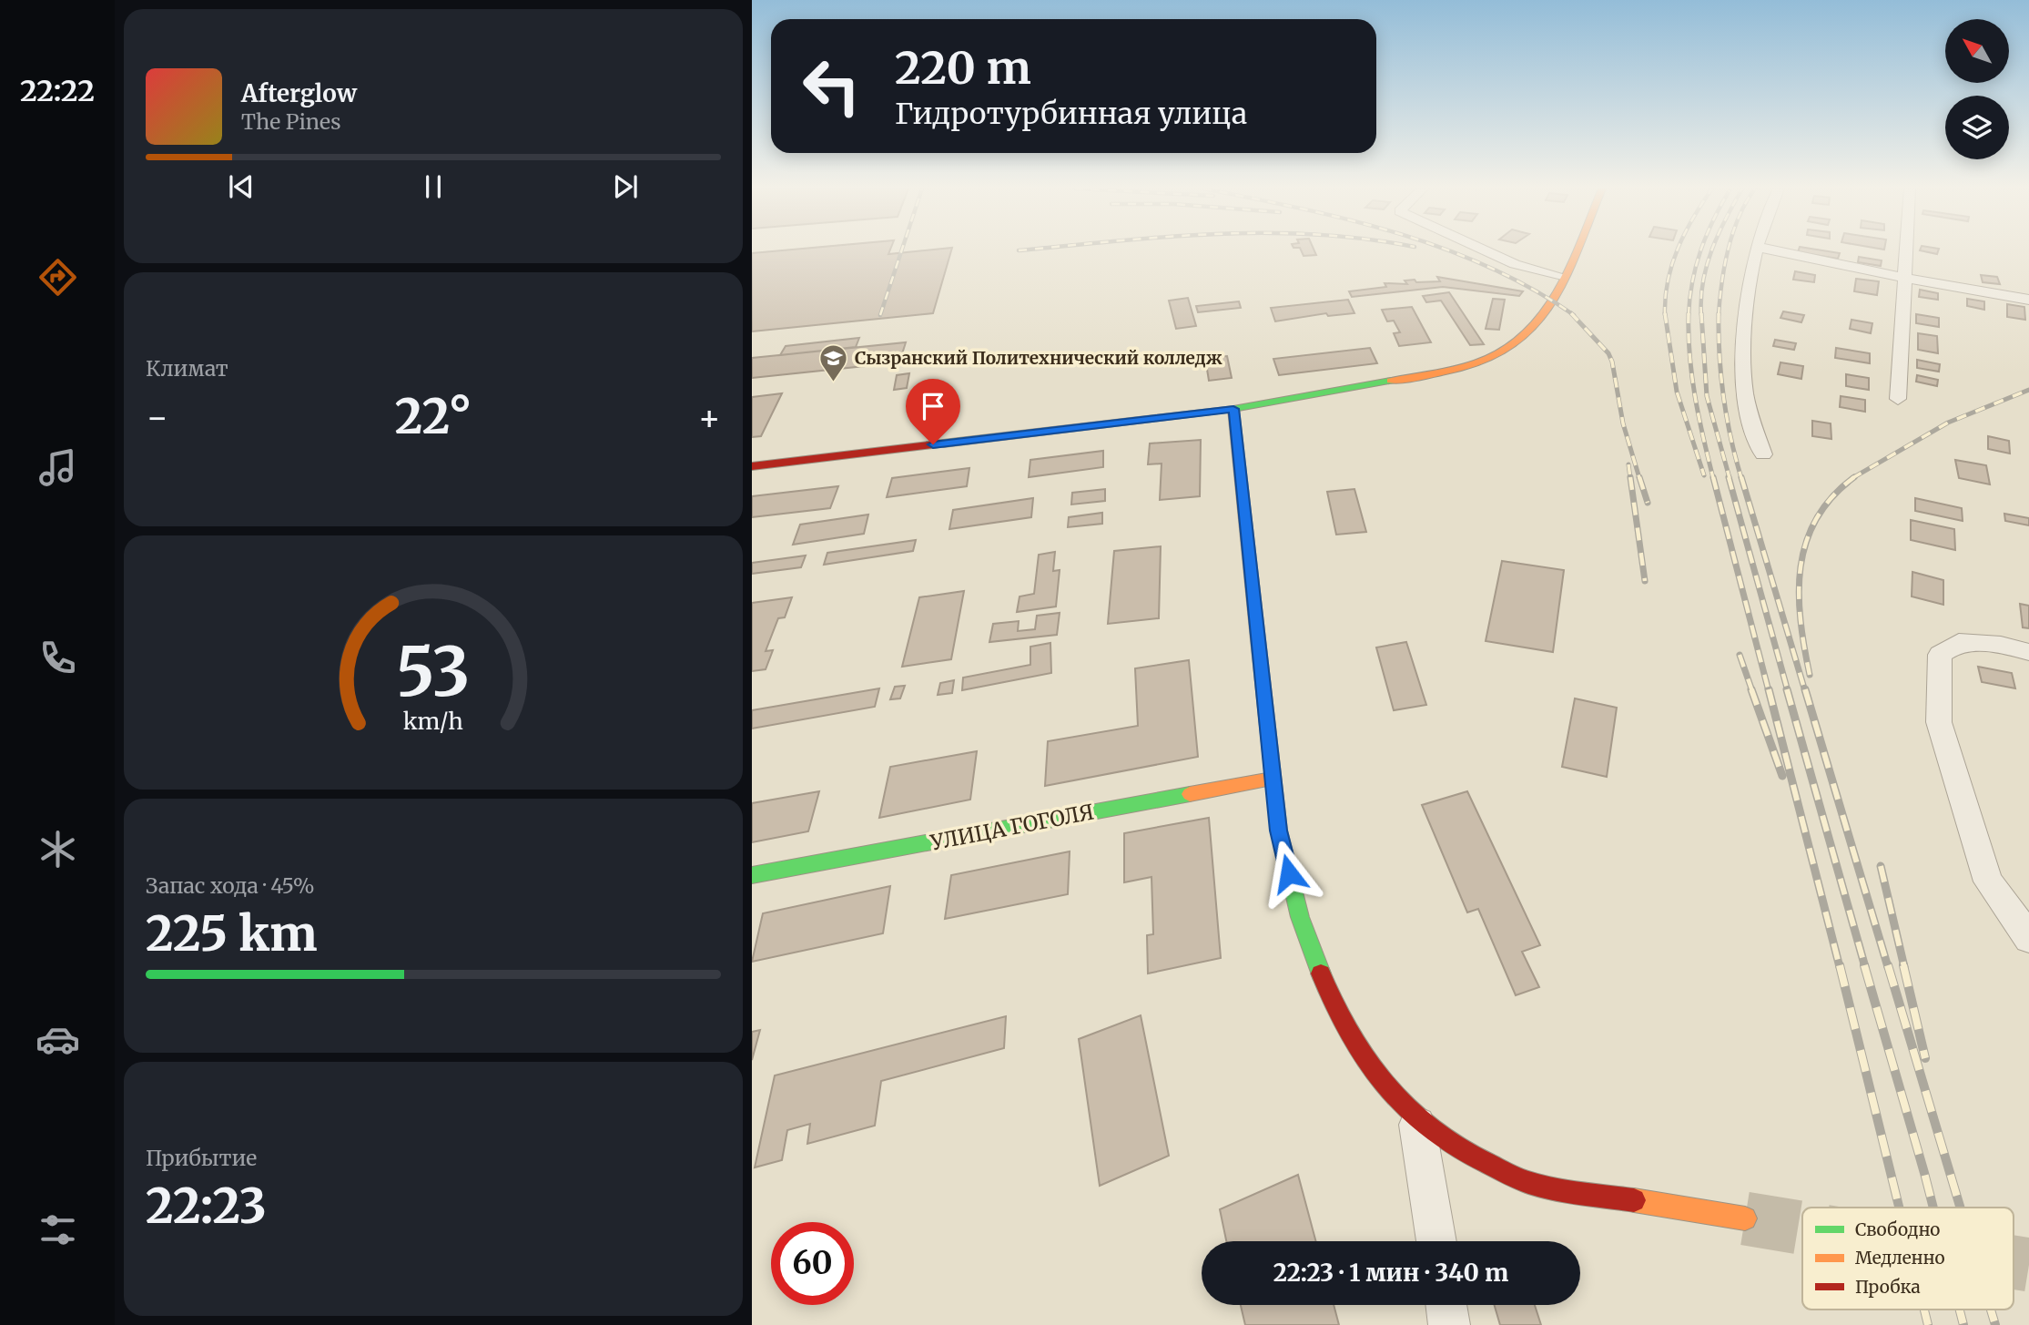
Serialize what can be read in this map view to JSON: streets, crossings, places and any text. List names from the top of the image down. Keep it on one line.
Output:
{"streets":{"main road":["УЛИЦА ГОГОЛЯ"]},"places":{"school or university":["Сызранский Политехнический колледж"]},"legend":["Свободно","Медленно","Пробка"],"north":"top left","page":{"tabs":"22:22","turn":["220 m","Гидротурбинная улица"],"song":["Afterglow","The Pines"],"tile":["Климат",["Запас хода · 45%","225 km"],["Прибытие","22:23"]],"heat":["−","22°","+"],"limit":"60","trip":"22:23 · 1 мин · 340 m","gauge":["53","km/h"]}}
